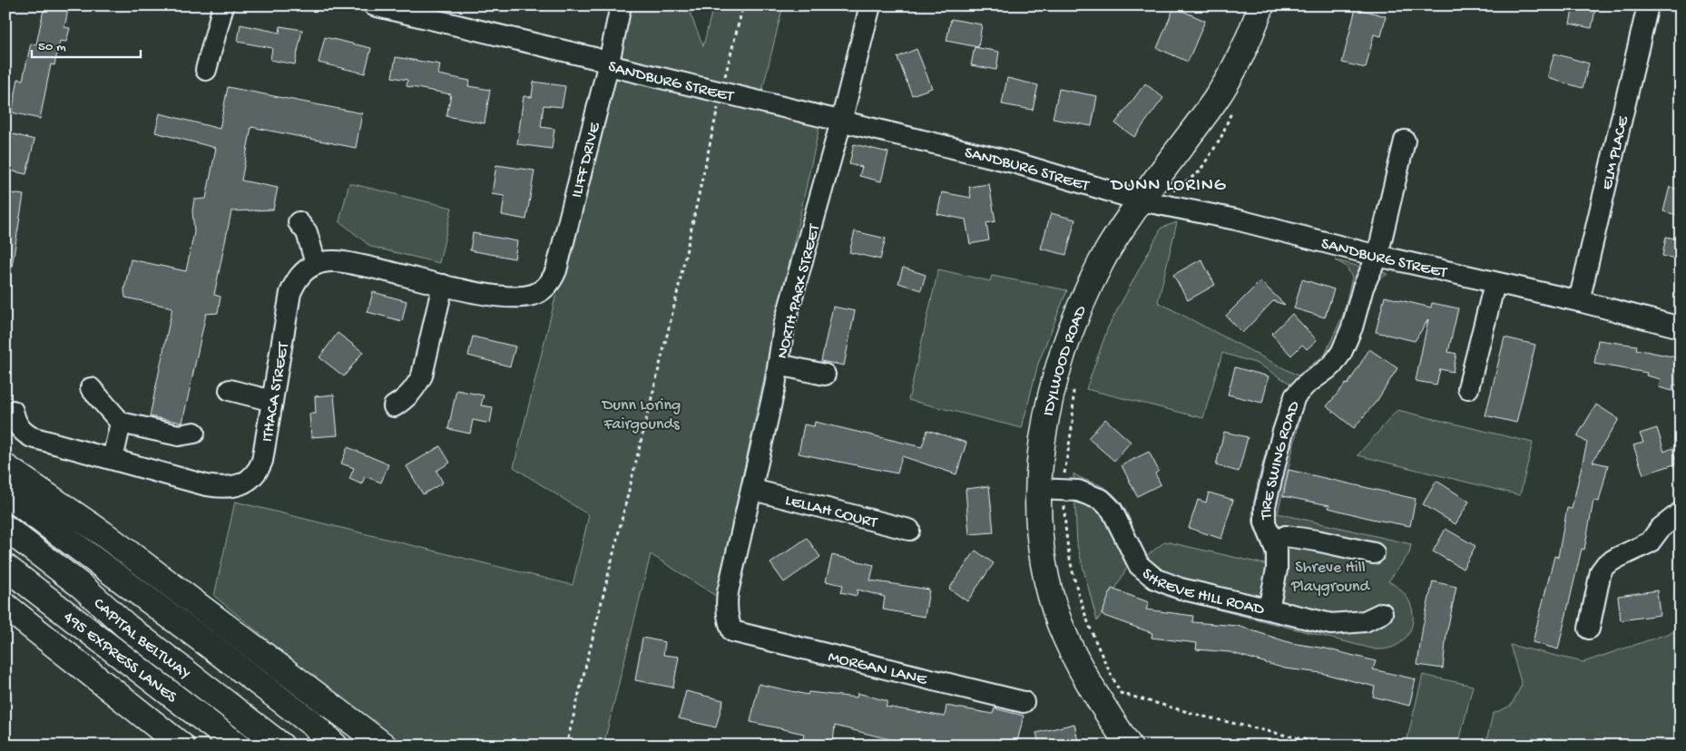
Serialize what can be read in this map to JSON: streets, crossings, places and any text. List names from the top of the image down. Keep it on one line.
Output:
{"streets":{"main road":["IDYLWOOD ROAD","CAPITAL BELTWAY","495 EXPRESS LANES"],"street":["SANDBURG STREET","ELM PLACE","ILIFF DRIVE","NORTH PARK STREET","ITHACA STREET","TIRE SWING ROAD","LELLAH COURT","SHREVE HILL ROAD","MORGAN LANE"]},"crossings":[["SANDBURG STREET","ELM PLACE"],["SANDBURG STREET","ILIFF DRIVE"],["SANDBURG STREET","NORTH PARK STREET"],["SANDBURG STREET","IDYLWOOD ROAD"],["SANDBURG STREET","TIRE SWING ROAD"],["NORTH PARK STREET","LELLAH COURT"],["NORTH PARK STREET","MORGAN LANE"],["IDYLWOOD ROAD","SHREVE HILL ROAD"],["TIRE SWING ROAD","SHREVE HILL ROAD"]],"districts":["DUNN LORING"],"parks":["Dunn Loring Fairgounds","Shreve Hill Playground"],"scale_bar":"50 m"}
